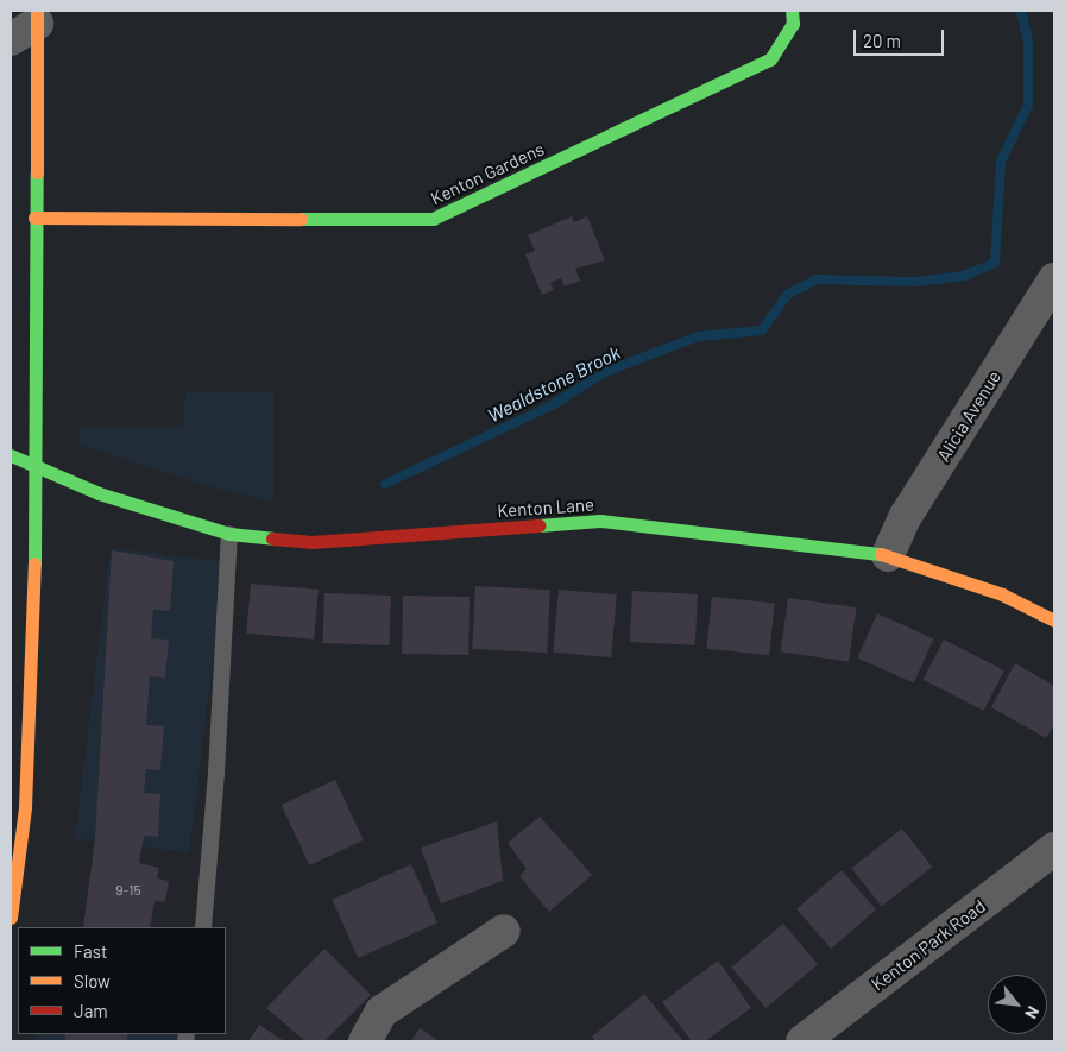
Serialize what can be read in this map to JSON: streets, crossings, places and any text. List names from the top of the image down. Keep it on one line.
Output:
{"streets":{"street":["Kenton Gardens","Alicia Avenue","Kenton Lane","Kenton Park Road"]},"crossings":[["Alicia Avenue","Kenton Lane"]],"water":["Wealdstone Brook"],"house_numbers":["9-15"],"legend":["Fast","Slow","Jam"],"scale_bar":"20 m","north":"bottom right"}
